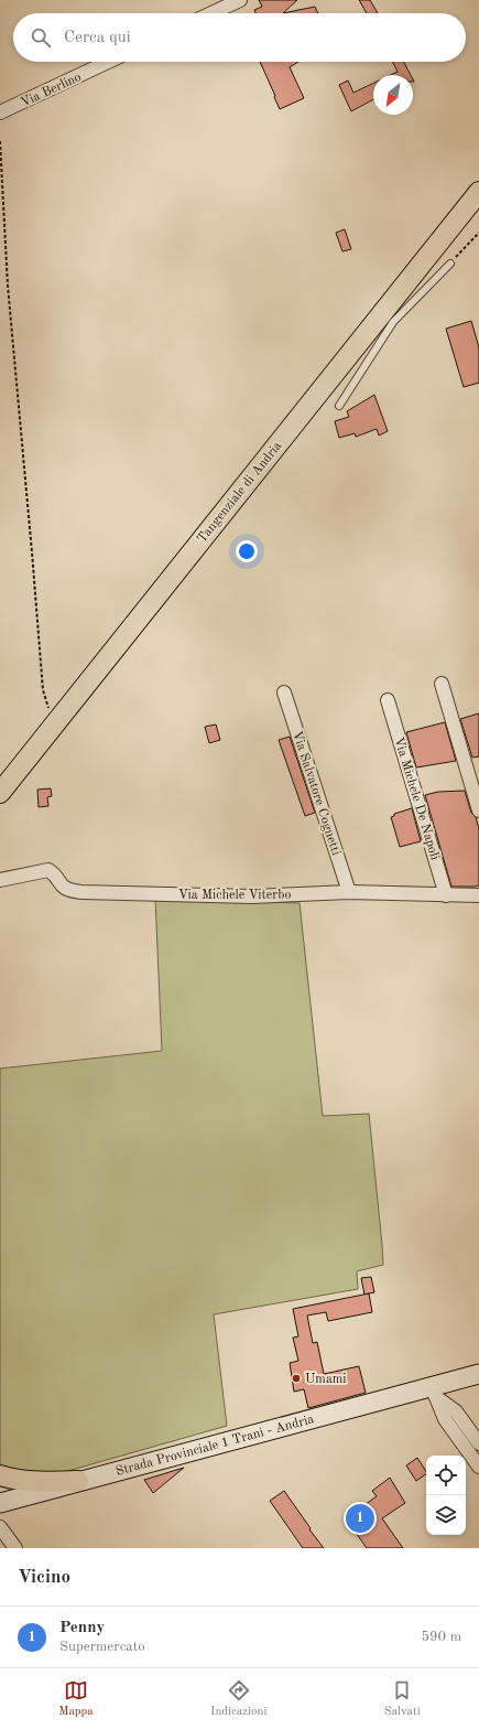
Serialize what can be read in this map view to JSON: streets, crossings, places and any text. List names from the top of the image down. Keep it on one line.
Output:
{"streets":{"main road":["Tangenziale di Andria","Strada Provinciale 1 Trani - Andria"],"street":["Via Berlino","Via Salvatore Cognetti","Via Michele De Napoli","Via Michele Viterbo"]},"crossings":[["Via Salvatore Cognetti","Via Michele Viterbo"],["Via Michele De Napoli","Via Michele Viterbo"]],"places":["Umami"],"north":"bottom left","page":{"search":"Cerca qui","pins":"1","heading":"Vicino","list":[{"mark":"1","name":"Penny","note":"Supermercato","value":"590 m"}],"nav":["Mappa","Indicazioni","Salvati"]}}
